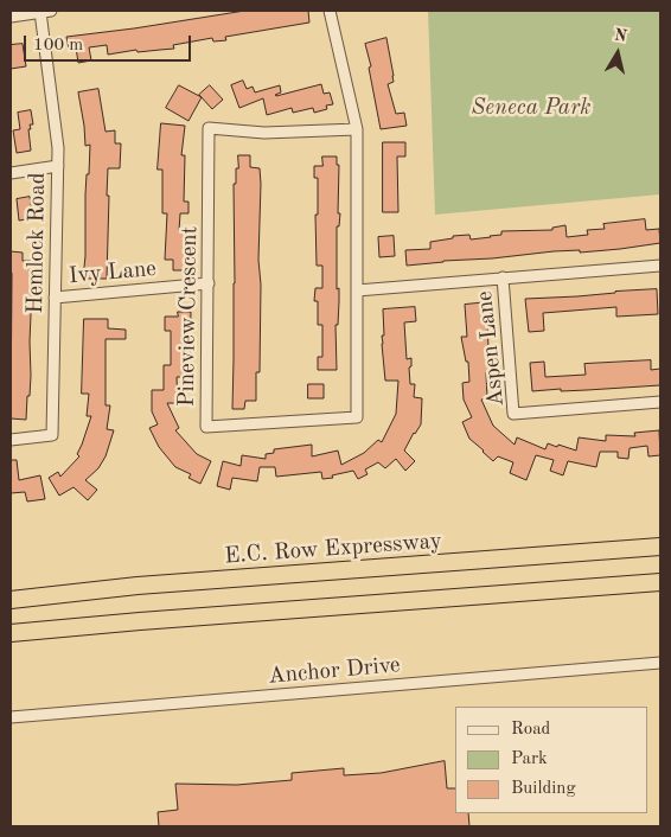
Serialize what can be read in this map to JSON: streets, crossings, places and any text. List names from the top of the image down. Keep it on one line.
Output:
{"streets":{"highway":["E.C. Row Expressway"],"street":["Hemlock Road","Ivy Lane","Pineview Crescent","Aspen Lane","Anchor Drive"]},"crossings":[["Hemlock Road","Ivy Lane"],["Ivy Lane","Pineview Crescent"],["Pineview Crescent","Aspen Lane"]],"parks":["Seneca Park"],"legend":["Road","Park","Building"],"scale_bar":"100 m","north":"top"}
